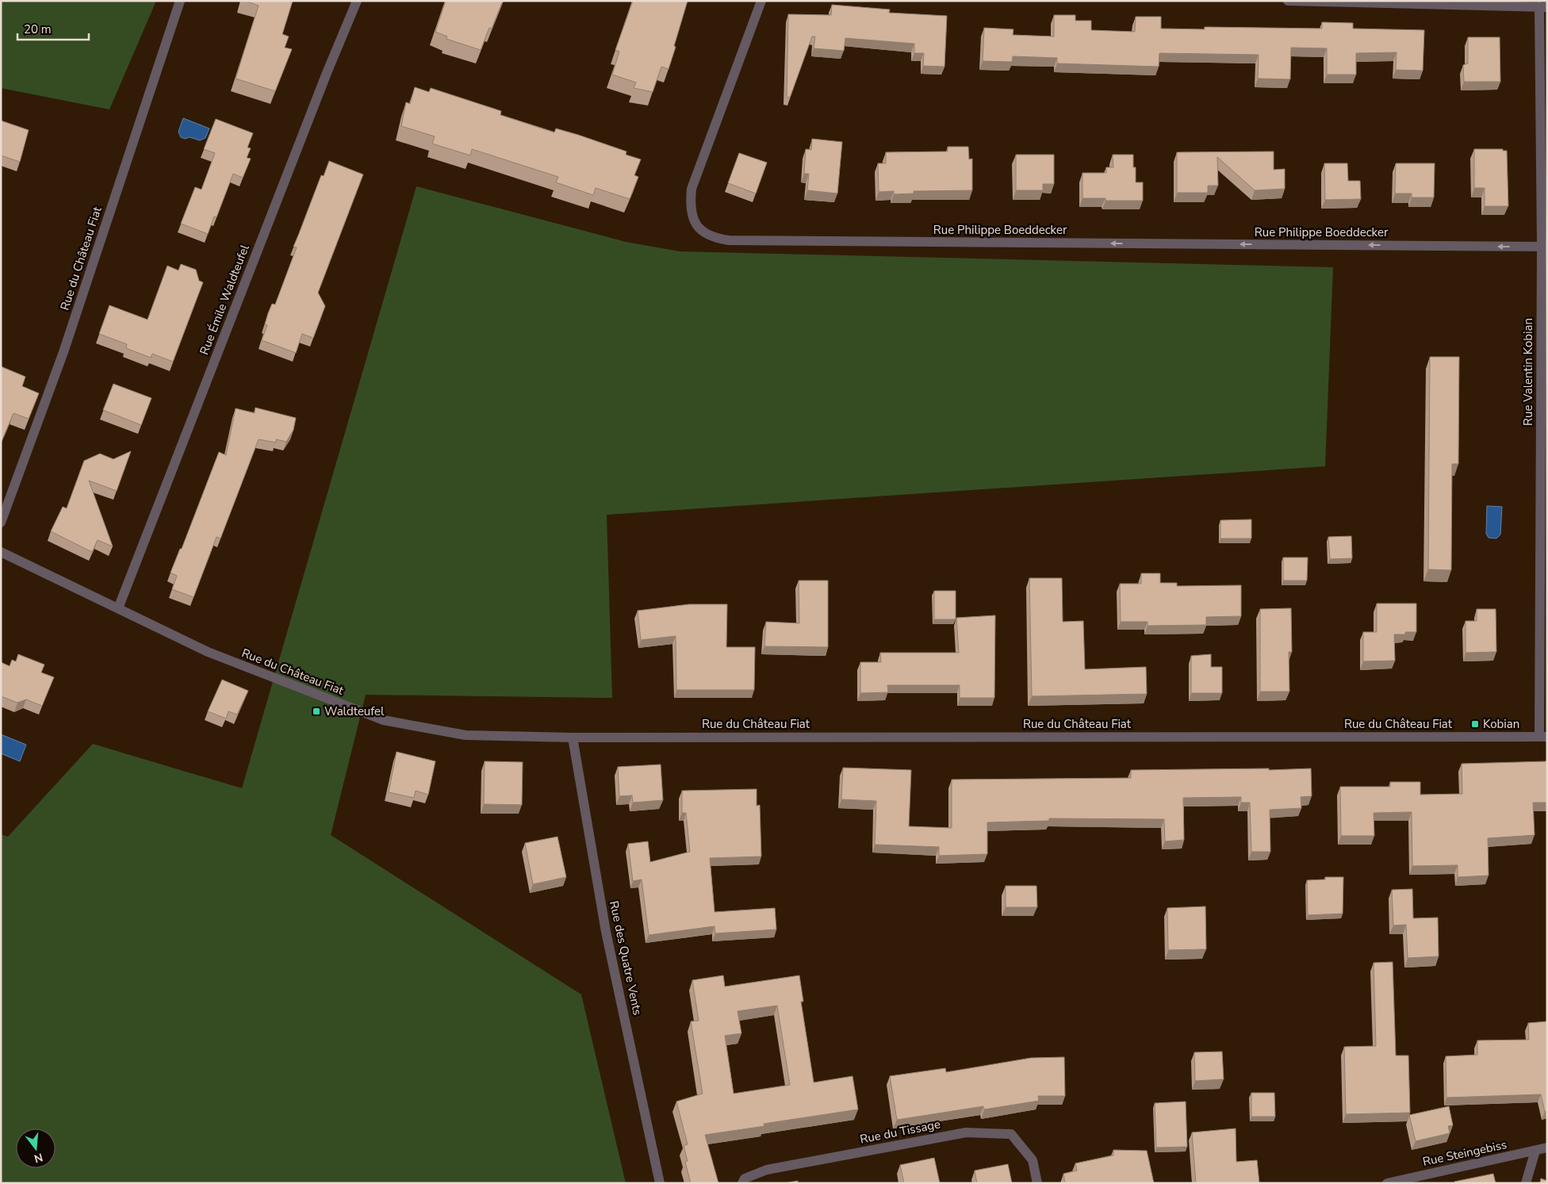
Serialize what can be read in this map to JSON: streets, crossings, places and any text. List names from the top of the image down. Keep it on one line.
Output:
{"streets":{"street":["Rue Philippe Boeddecker","Rue du Château Fiat","Rue Émile Waldteufel","Rue Valentin Kobian","Rue des Quatre Vents","Rue du Tissage","Rue Steingebiss"]},"crossings":[["Rue Philippe Boeddecker","Rue Valentin Kobian"],["Rue du Château Fiat","Rue Émile Waldteufel"],["Rue du Château Fiat","Rue Valentin Kobian"],["Rue du Château Fiat","Rue des Quatre Vents"]],"places":{"transit":["Waldteufel","Kobian"]},"scale_bar":"20 m","north":"bottom"}
